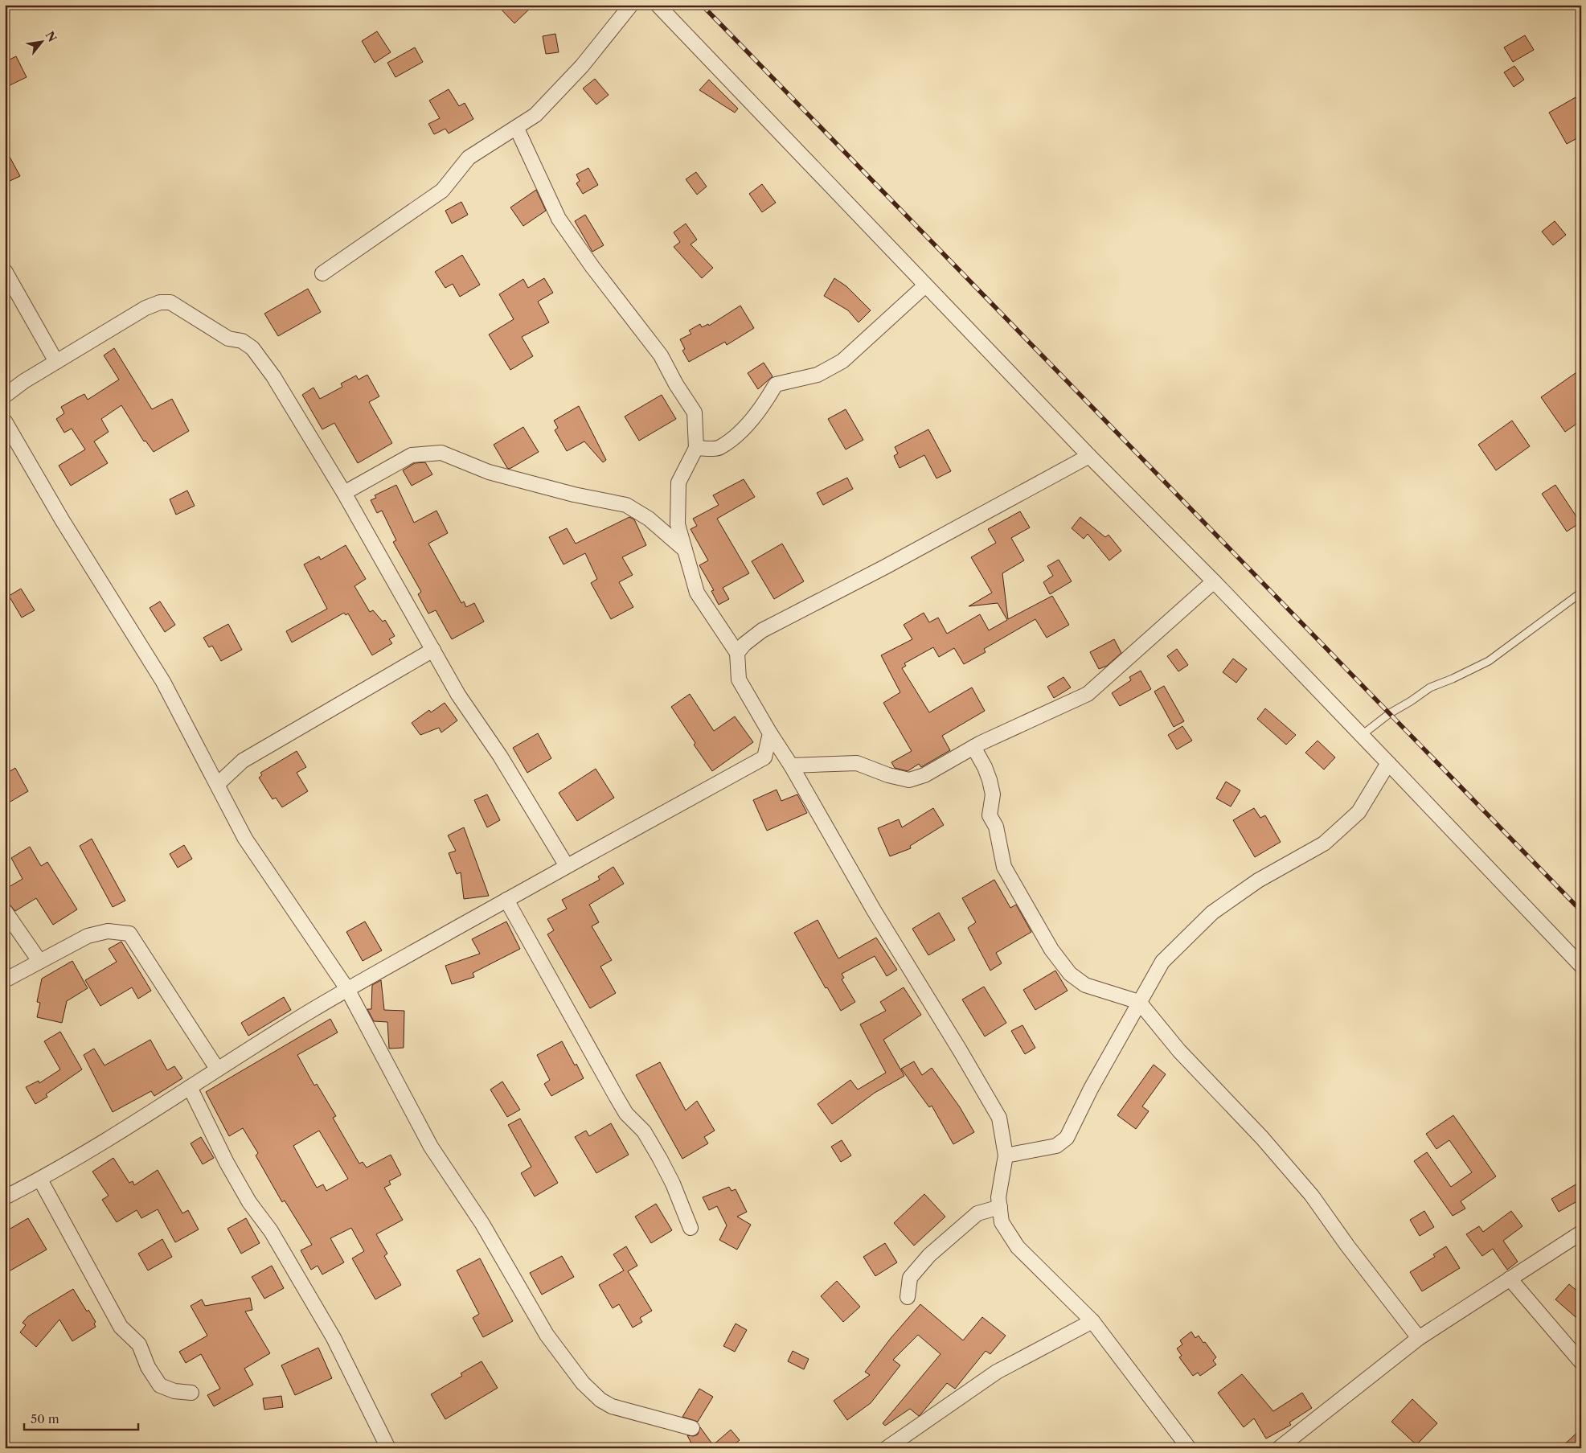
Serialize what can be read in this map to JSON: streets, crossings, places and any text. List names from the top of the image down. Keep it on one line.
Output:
{"scale_bar":"50 m","north":"top right"}
